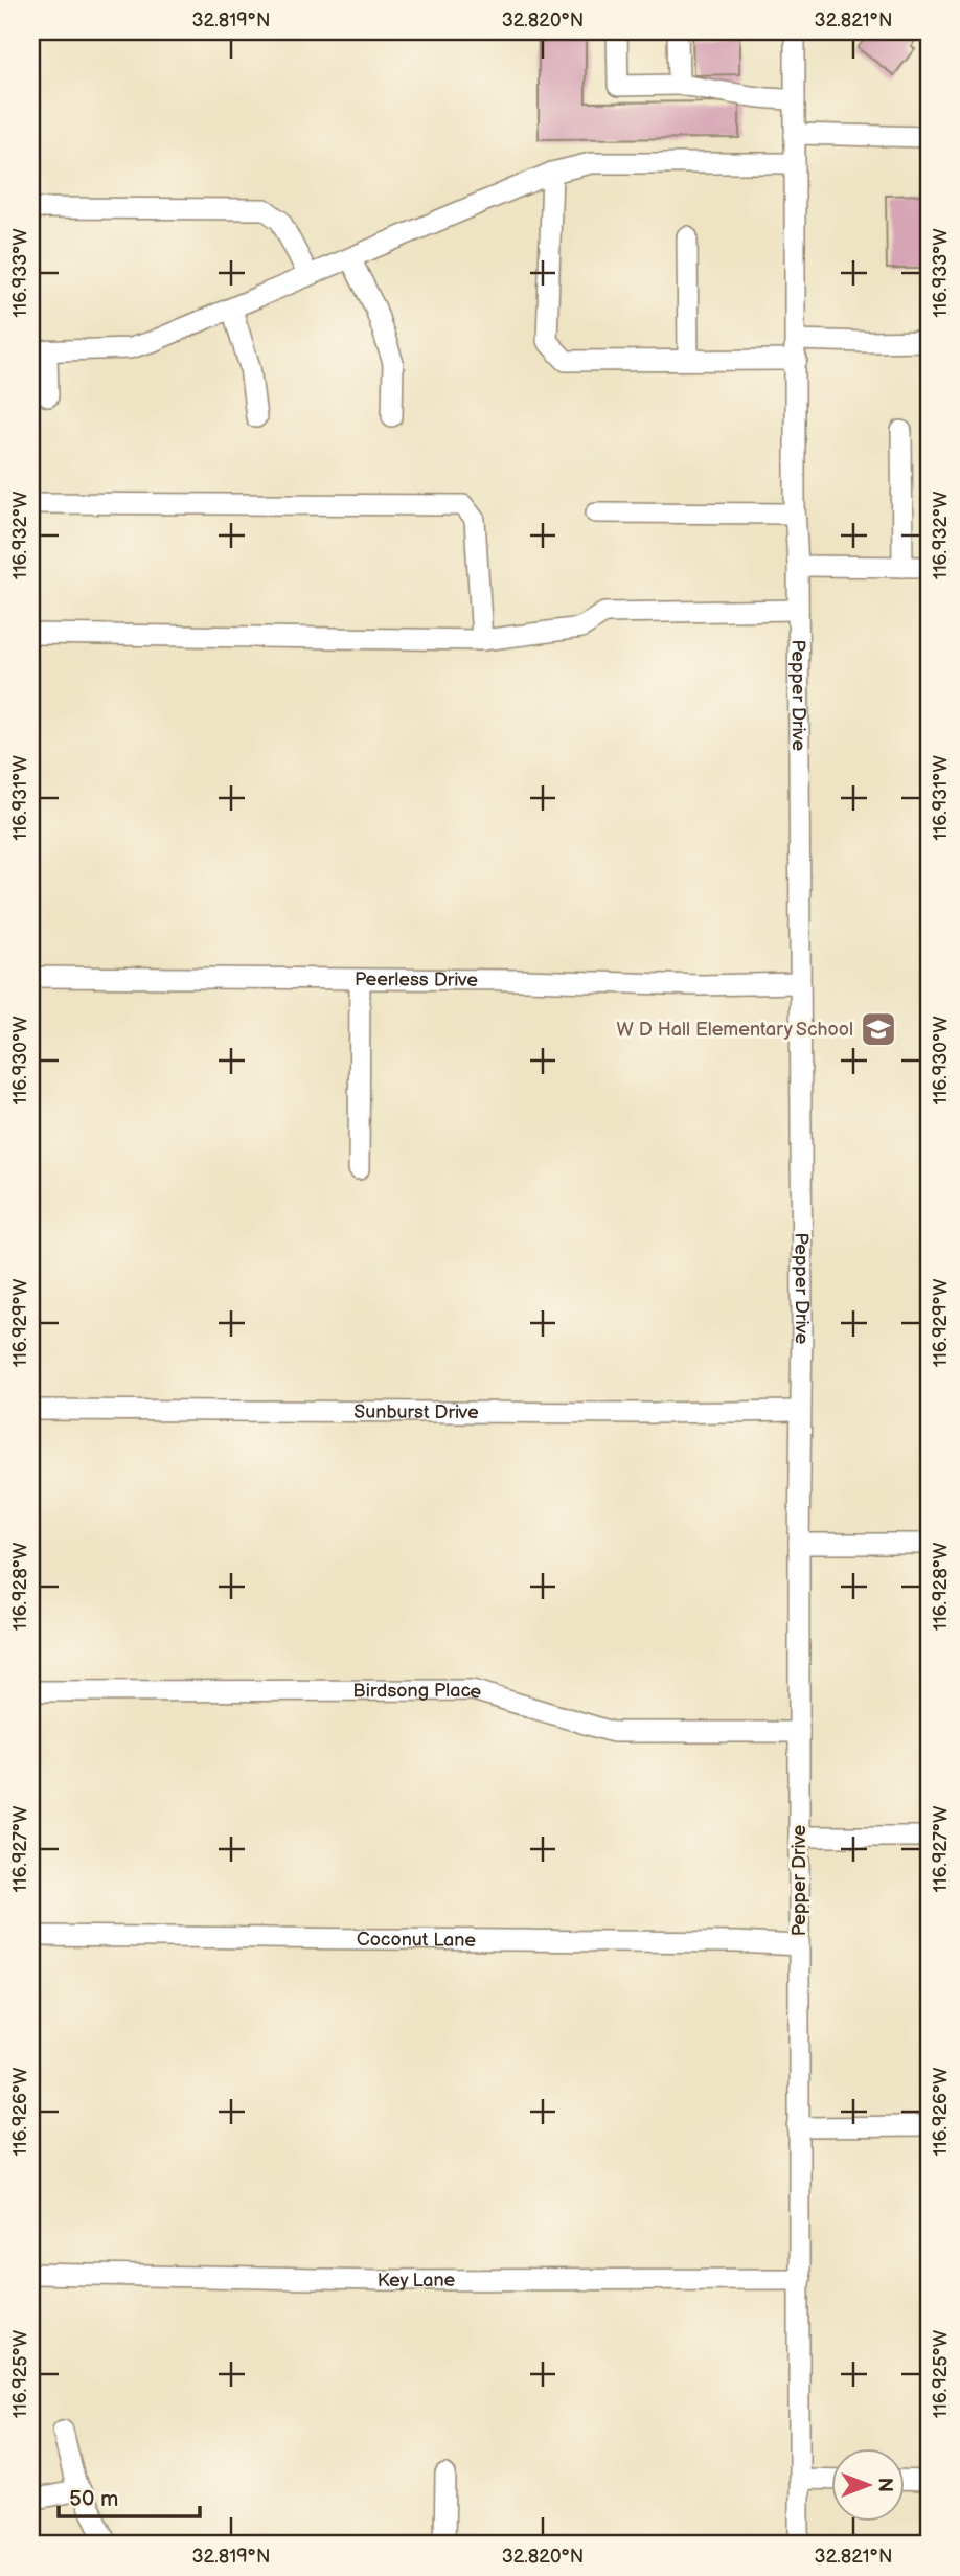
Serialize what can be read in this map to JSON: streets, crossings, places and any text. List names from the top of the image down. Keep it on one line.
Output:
{"streets":{"street":["Pepper Drive","Peerless Drive","Sunburst Drive","Birdsong Place","Coconut Lane","Key Lane"]},"crossings":[["Pepper Drive","Peerless Drive"],["Pepper Drive","Sunburst Drive"],["Pepper Drive","Birdsong Place"],["Pepper Drive","Coconut Lane"],["Pepper Drive","Key Lane"]],"places":{"school or university":["W D Hall Elementary School"]},"scale_bar":"50 m","north":"right","coordinates":["32.819°N","32.820°N","32.821°N","116.933°W","116.932°W","116.931°W","116.930°W","116.929°W","116.928°W","116.927°W","116.926°W","116.925°W"]}
